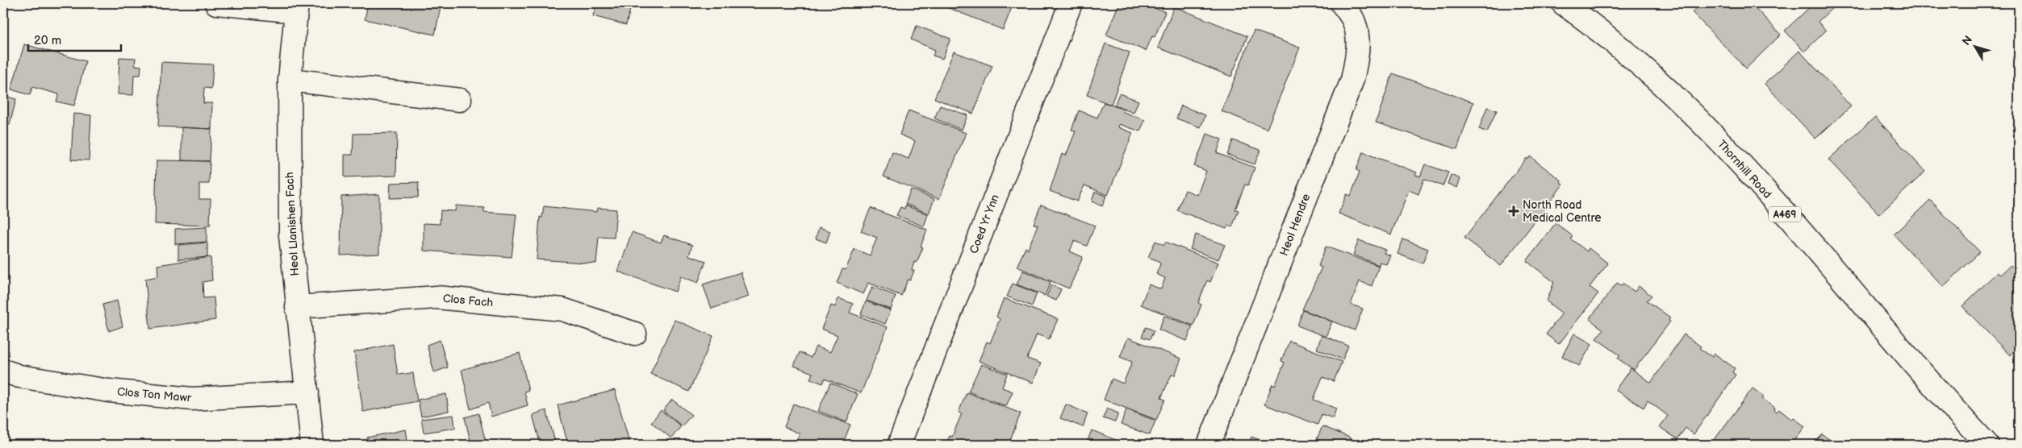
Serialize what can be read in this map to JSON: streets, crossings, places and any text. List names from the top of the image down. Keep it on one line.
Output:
{"streets":{"street":["Thornhill Road","A469","Heol Llanishen Fach","Coed Yr Ynn","Heol Hendre","Clos Fach","Clos Ton Mawr"]},"crossings":[["Heol Llanishen Fach","Clos Fach"],["Heol Llanishen Fach","Clos Ton Mawr"]],"places":{"health":["North Road Medical Centre"]},"scale_bar":"20 m","north":"top left"}
